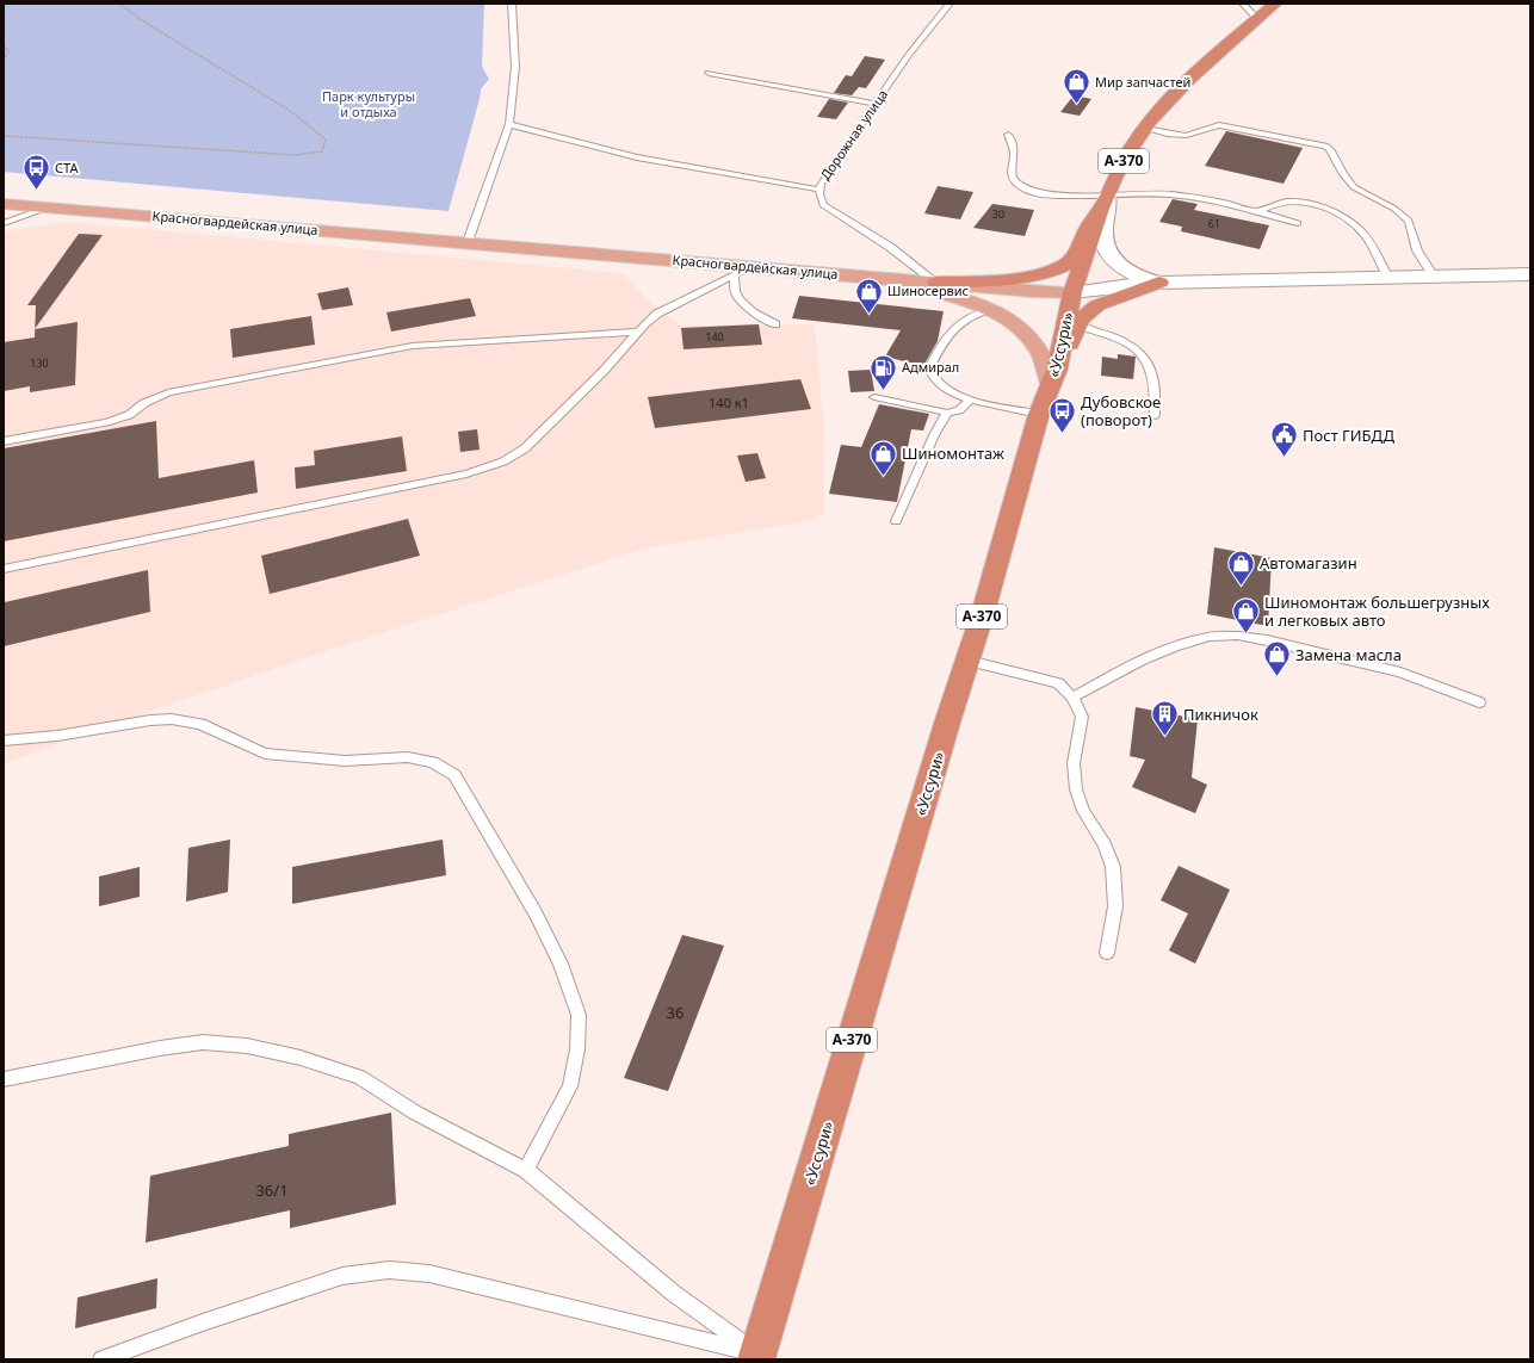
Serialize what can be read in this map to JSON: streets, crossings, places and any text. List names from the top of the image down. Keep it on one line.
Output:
{"streets":{"highway":["А-370","«Уссури»"],"main road":["Красногвардейская улица"],"lane":["Дорожная улица"]},"crossings":[["Дорожная улица","Красногвардейская улица"],["А-370","«Уссури»"],["Красногвардейская улица","«Уссури»"]],"parks":["Парк культуры и отдыха"],"places":{"shop":["Мир запчастей","Шиносервис","Шиномонтаж","Автомагазин","Шиномонтаж большегрузных и легковых авто","Замена масла"],"bus stop":["СТА","Дубовское (поворот)"],"fuel station":["Адмирал"],"public building":["Пост ГИБДД"],"building":["Пикничок"]},"house_numbers":["30","61","140","130","140 к1","36","36/1"]}
